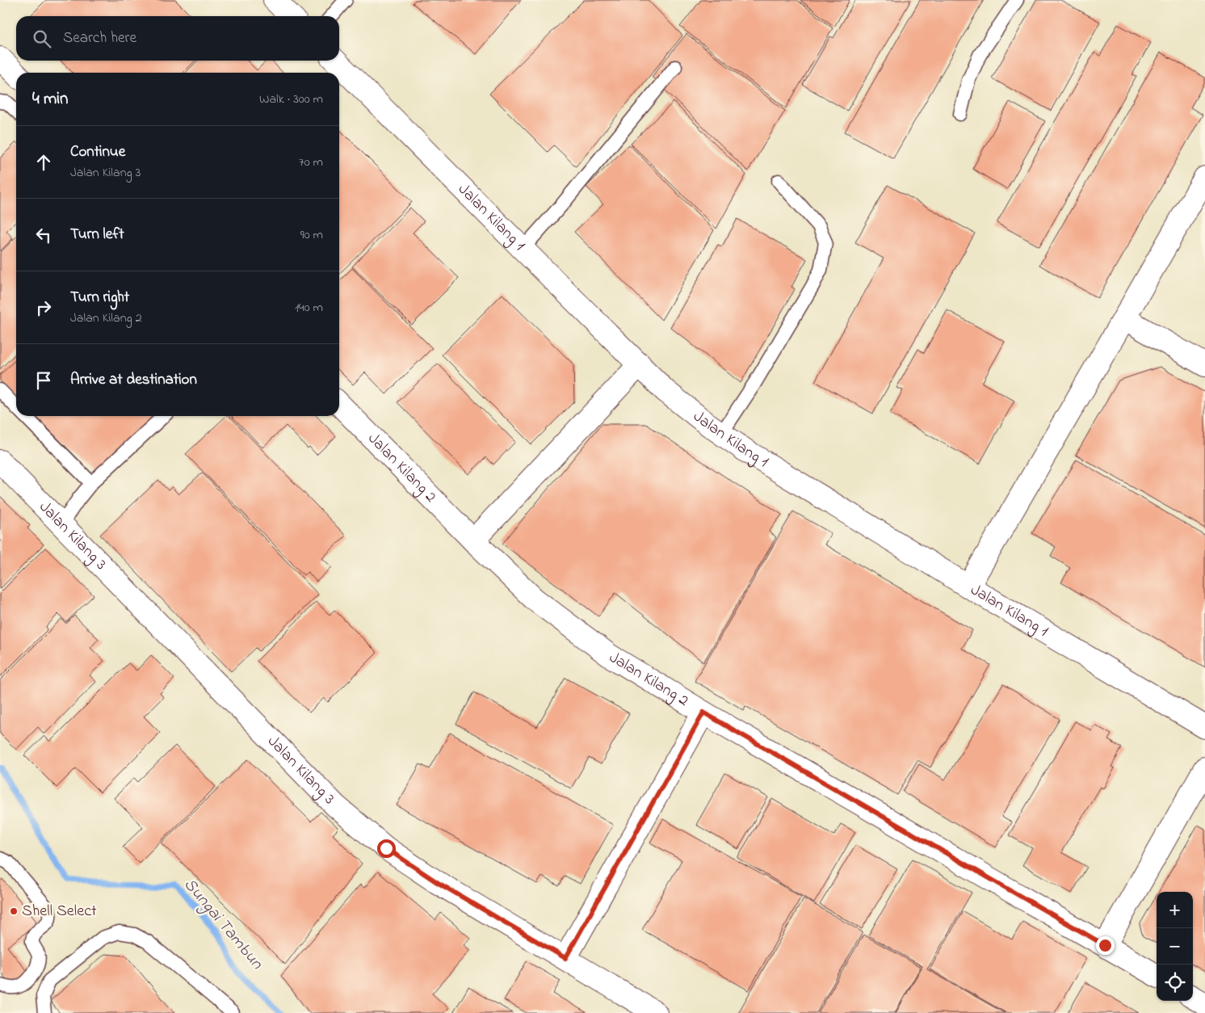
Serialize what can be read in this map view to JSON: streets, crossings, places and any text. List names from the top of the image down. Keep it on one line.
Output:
{"streets":{"street":["Jalan Kilang 1","Jalan Kilang 2","Jalan Kilang 3"]},"water":["Sungai Tambun"],"places":["Shell Select"],"page":{"search":"Search here","heading":["4 min","Walk · 300 m"],"list":[["Continue","Jalan Kilang 3","70 m"],["Turn left","90 m"],["Turn right","Jalan Kilang 2","140 m"],"Arrive at destination"],"map_buttons":["+","−"]}}
